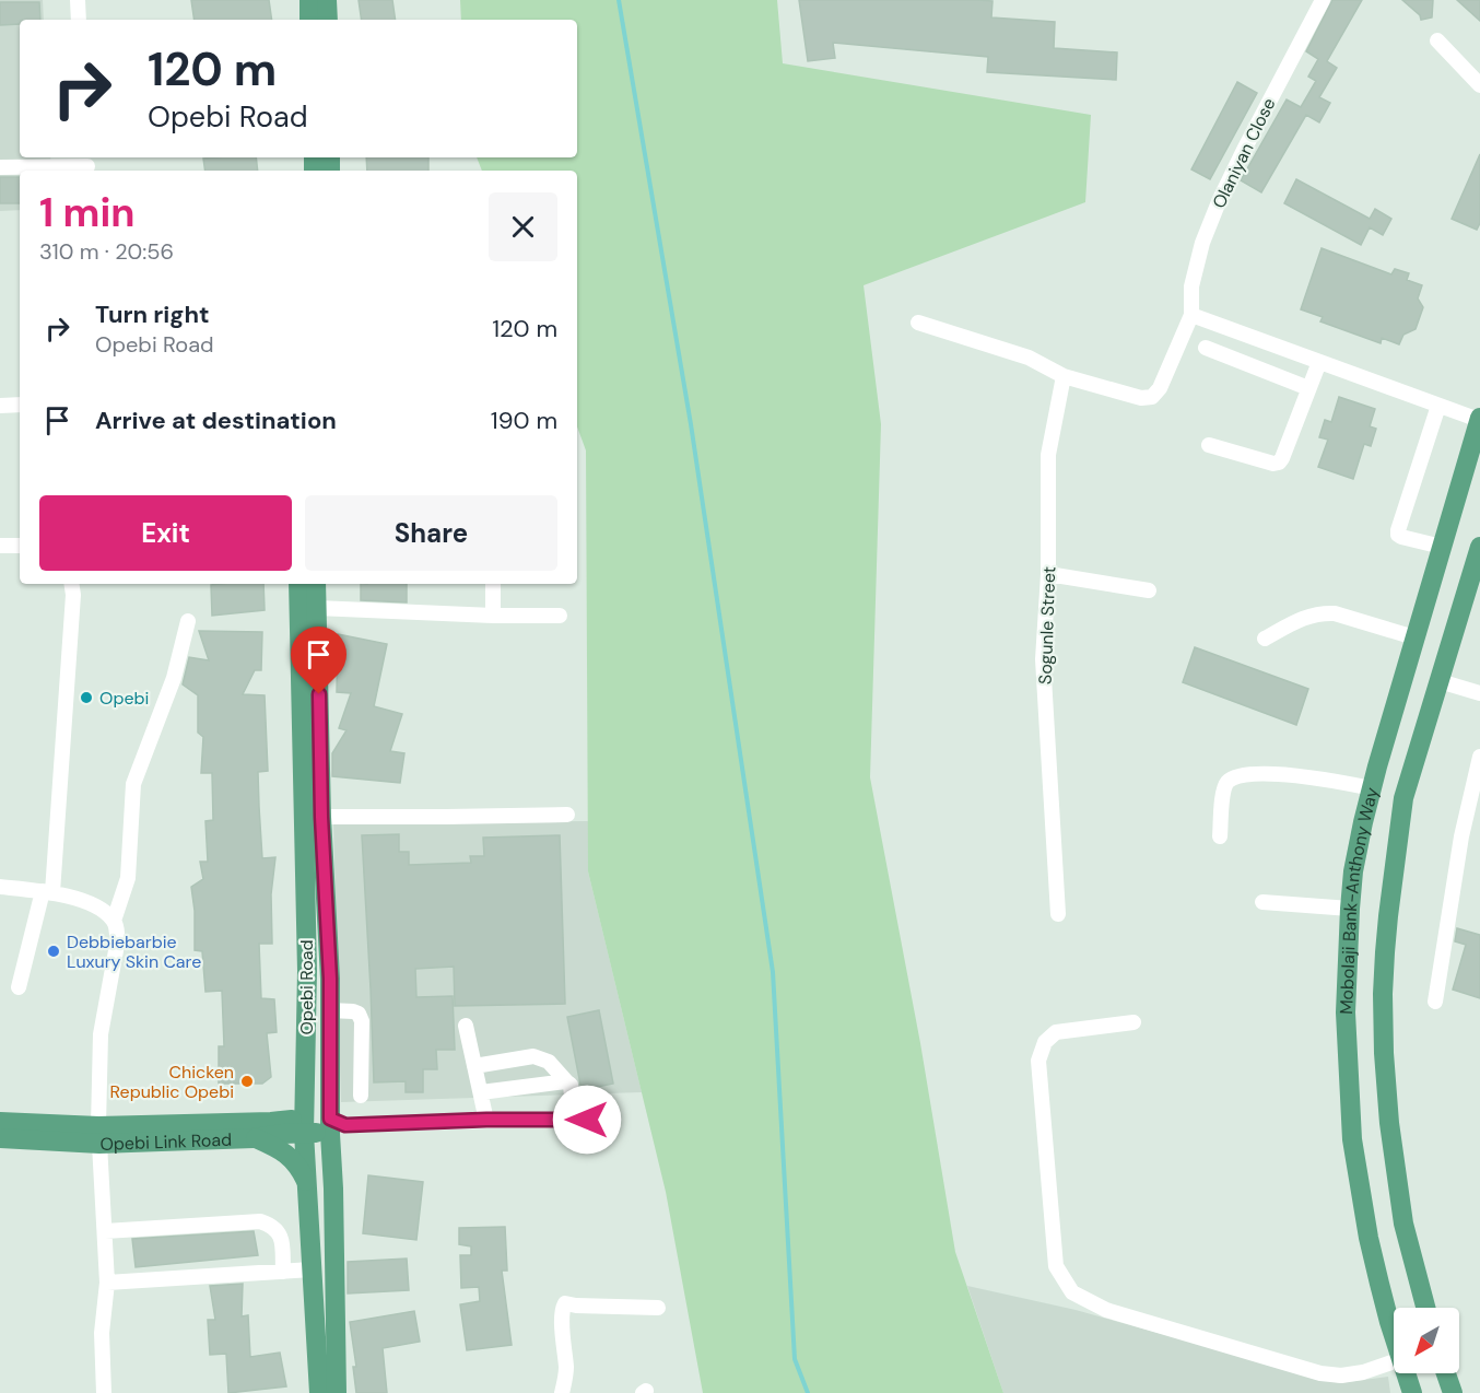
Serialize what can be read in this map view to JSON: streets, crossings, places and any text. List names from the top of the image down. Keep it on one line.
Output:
{"streets":{"main road":["Mobolaji Bank-Anthony Way","Opebi Road","Opebi Link Road"],"street":["Olaniyan Close","Sogunle Street"]},"crossings":[["Opebi Road","Opebi Link Road"]],"places":["Opebi","Debbiebarbie Luxury Skin Care","Chicken Republic Opebi"],"north":"bottom left","page":{"turn":["120 m","Opebi Road"],"heading":["1 min","310 m · 20:56"],"list":[{"name":"Turn right","note":"Opebi Road","value":"120 m"},{"name":"Arrive at destination","value":"190 m"}],"buttons":["Exit","Share"]}}
